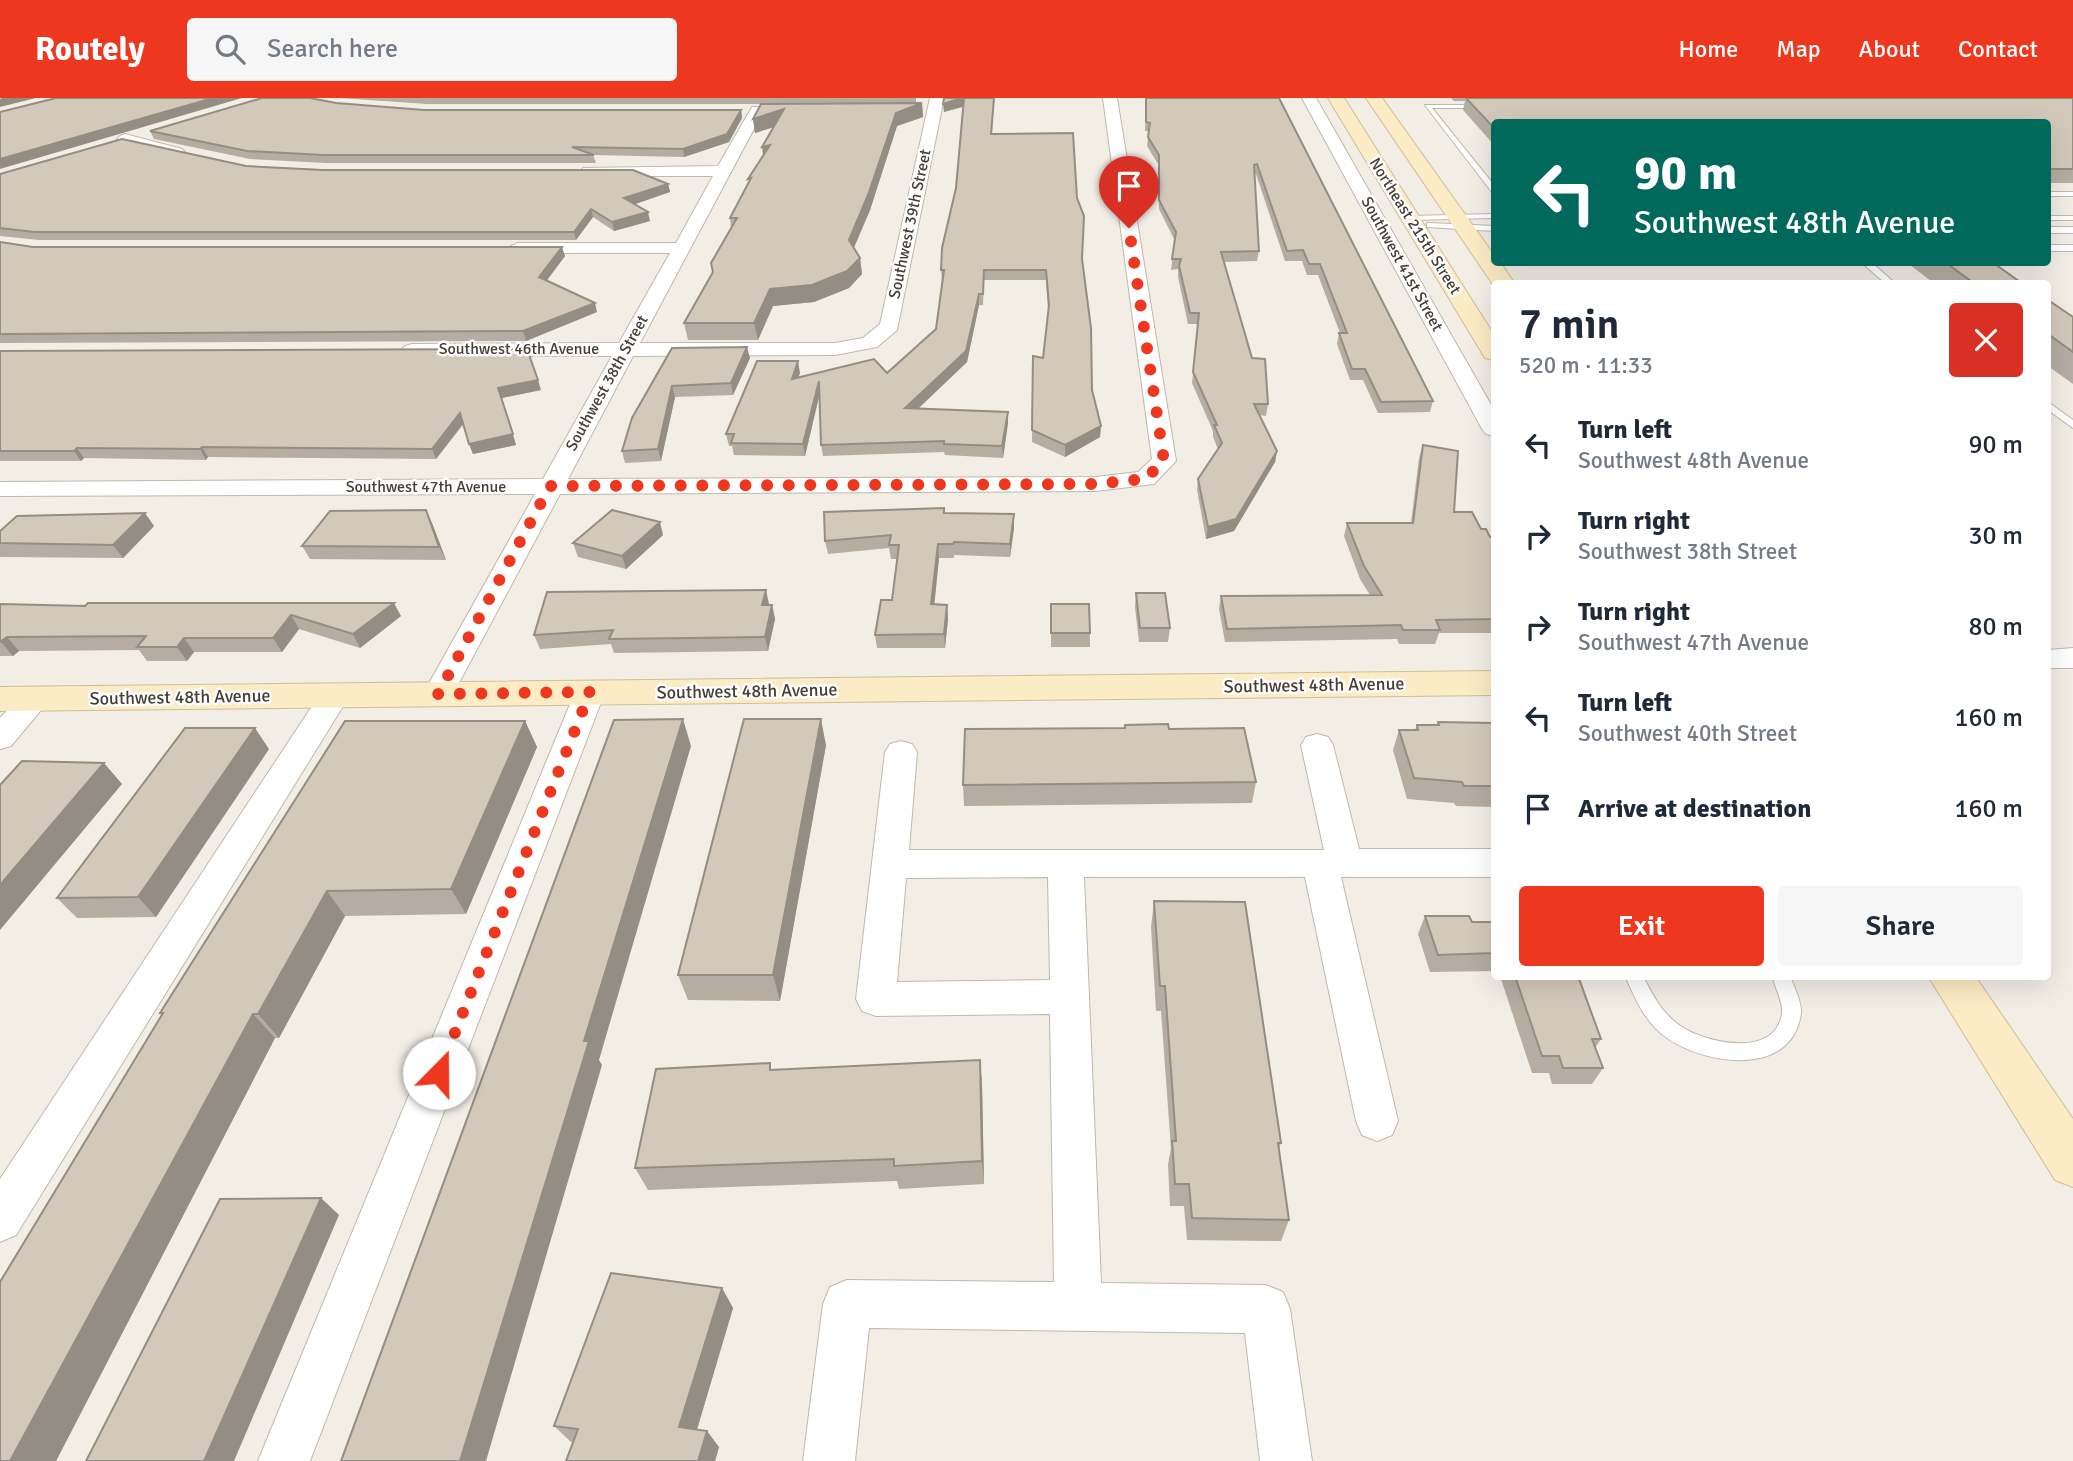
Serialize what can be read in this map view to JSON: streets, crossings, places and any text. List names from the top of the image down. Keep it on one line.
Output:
{"streets":{"street":["Southwest 39th Street","Northeast 215th Street","Southwest 41st Street","Southwest 46th Avenue","Southwest 38th Street","Southwest 47th Avenue","Southwest 48th Avenue"]},"crossings":[["Southwest 39th Street","Southwest 46th Avenue"],["Southwest 46th Avenue","Southwest 38th Street"],["Southwest 38th Street","Southwest 47th Avenue"],["Southwest 38th Street","Southwest 48th Avenue"]],"page":{"header":"Routely","search":"Search here","nav":["Home","Map","About","Contact"],"turn":["90 m","Southwest 48th Avenue"],"heading":["7 min","520 m · 11:33"],"list":[{"name":"Turn left","note":"Southwest 48th Avenue","value":"90 m"},{"name":"Turn right","note":"Southwest 38th Street","value":"30 m"},{"name":"Turn right","note":"Southwest 47th Avenue","value":"80 m"},{"name":"Turn left","note":"Southwest 40th Street","value":"160 m"},{"name":"Arrive at destination","value":"160 m"}],"buttons":["Exit","Share"]}}
